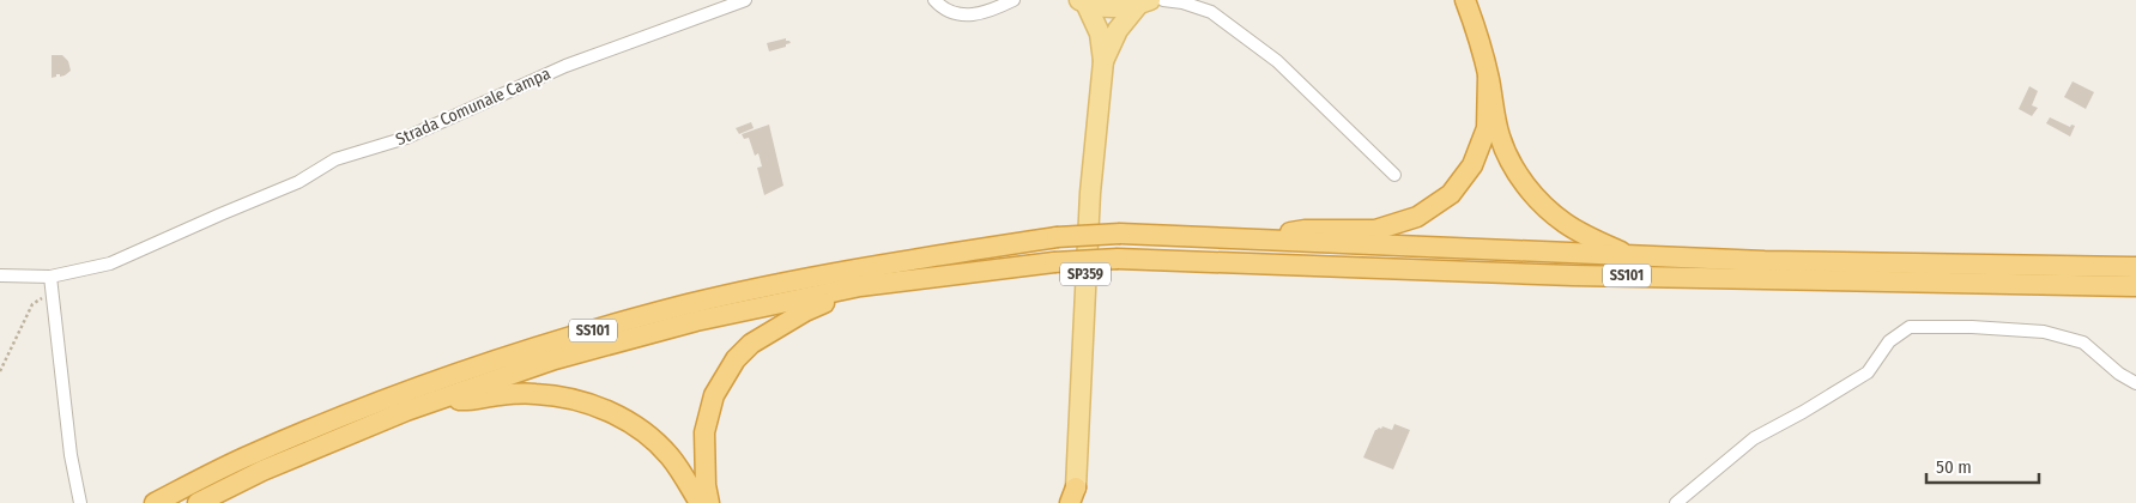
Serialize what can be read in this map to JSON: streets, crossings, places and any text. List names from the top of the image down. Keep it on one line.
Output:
{"streets":{"highway":["SS101"],"main road":["SP359"],"street":["Strada Comunale Campa"]},"scale_bar":"50 m"}
